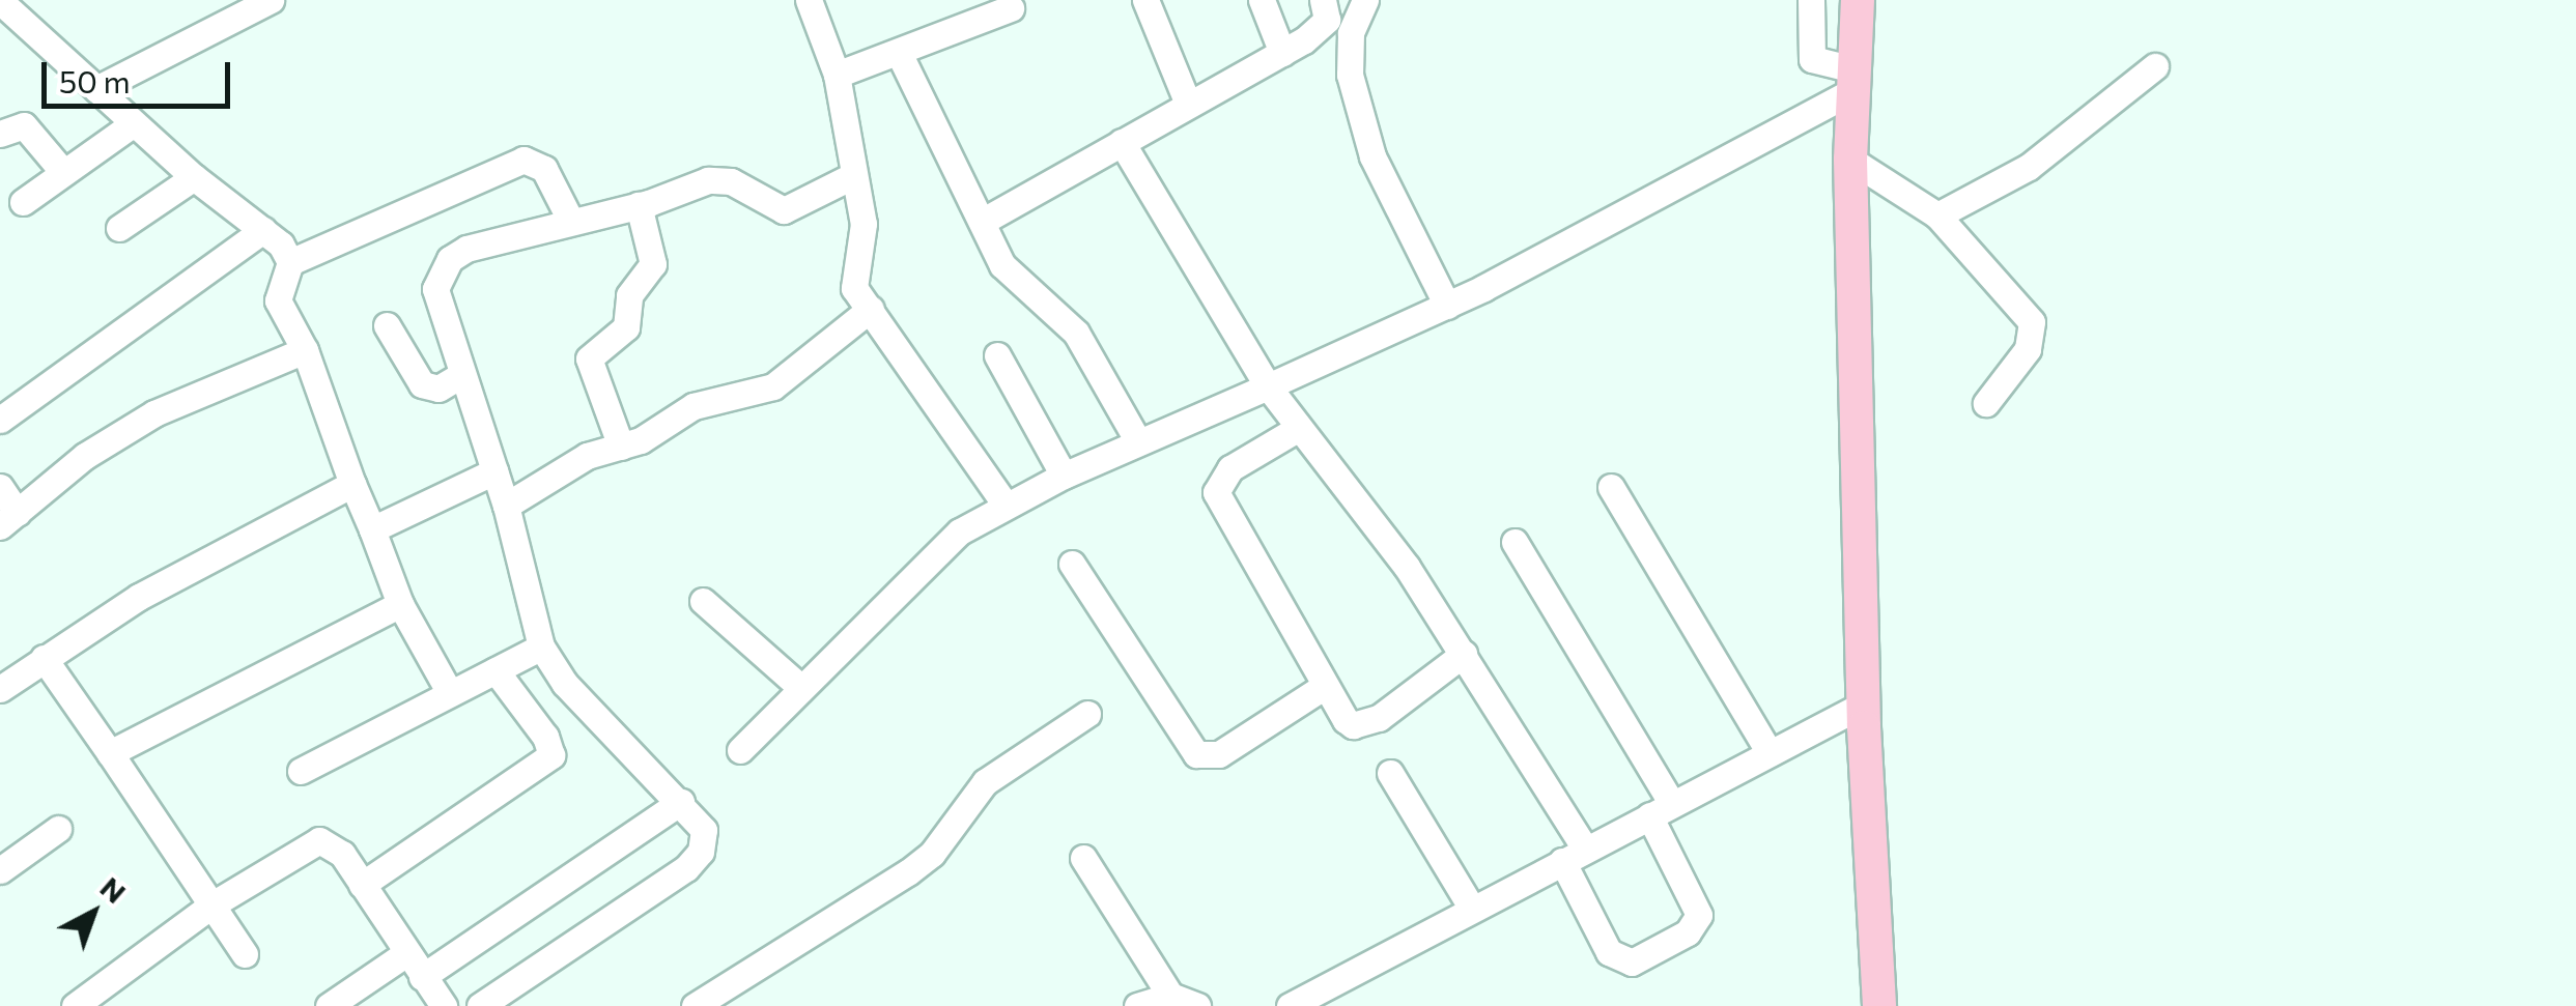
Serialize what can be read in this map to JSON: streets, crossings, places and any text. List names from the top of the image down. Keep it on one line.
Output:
{"scale_bar":"50 m","north":"top right"}
